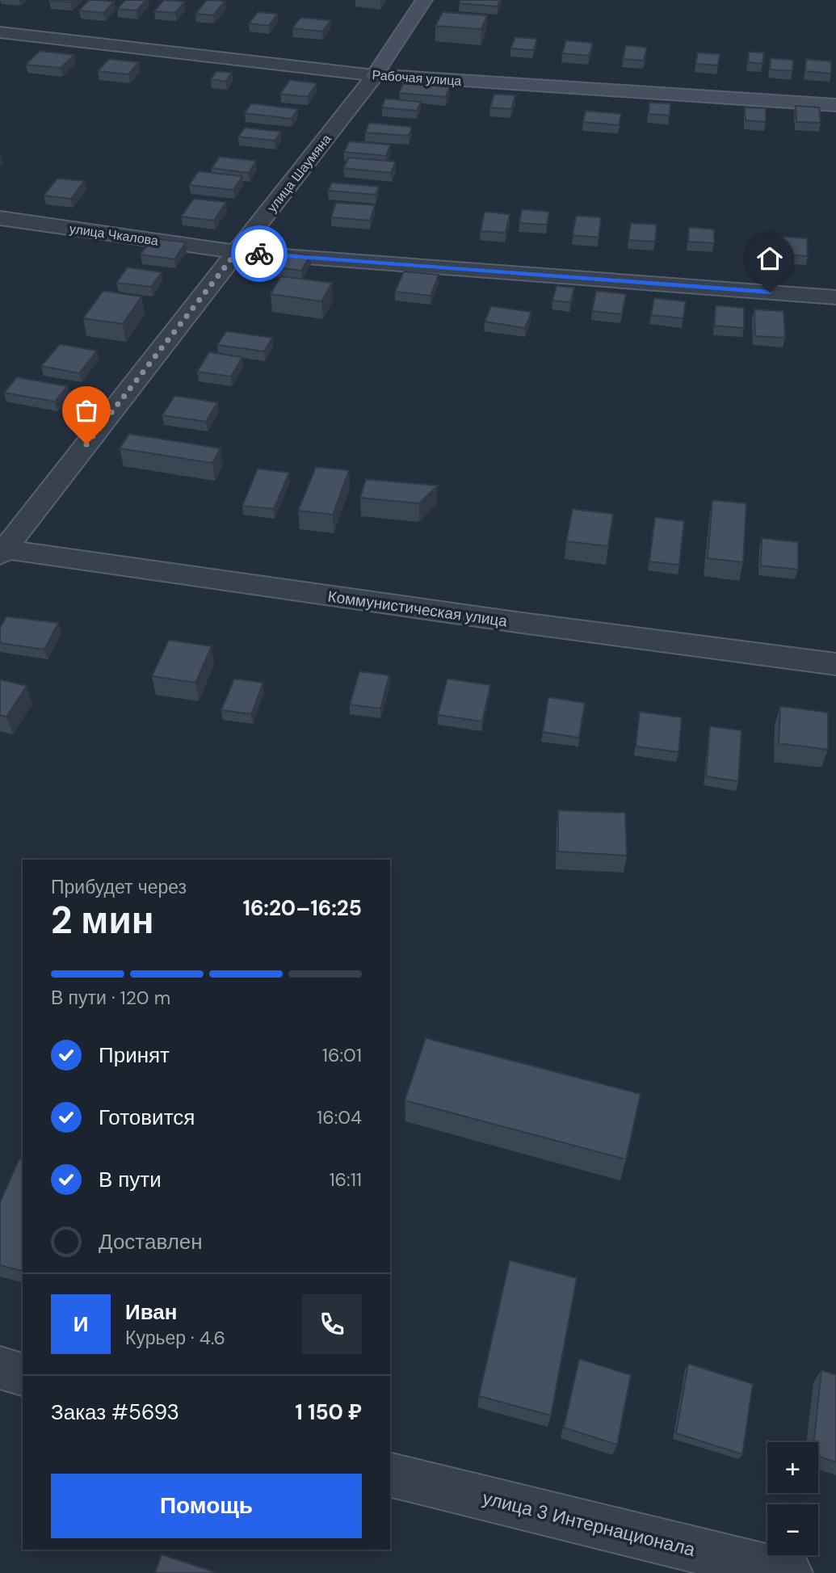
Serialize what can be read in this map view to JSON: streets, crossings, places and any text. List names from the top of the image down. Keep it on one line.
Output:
{"streets":{"street":["Рабочая улица","улица Шаумяна","улица Чкалова","Коммунистическая улица","улица 3 Интернационала"]},"crossings":[["Рабочая улица","улица Шаумяна"],["улица Шаумяна","улица Чкалова"],["улица Шаумяна","Коммунистическая улица"]],"page":{"heading":["2 мин","Прибудет через","16:20–16:25"],"panel":["Иван","Курьер · 4.6","Заказ #5693","1 150 ₽"],"bar":"В пути · 120 m","list":[["Принят","16:01"],["Готовится","16:04"],["В пути","16:11"],"Доставлен"],"round":"И","map_buttons":["+","−"],"buttons":"Помощь"}}
